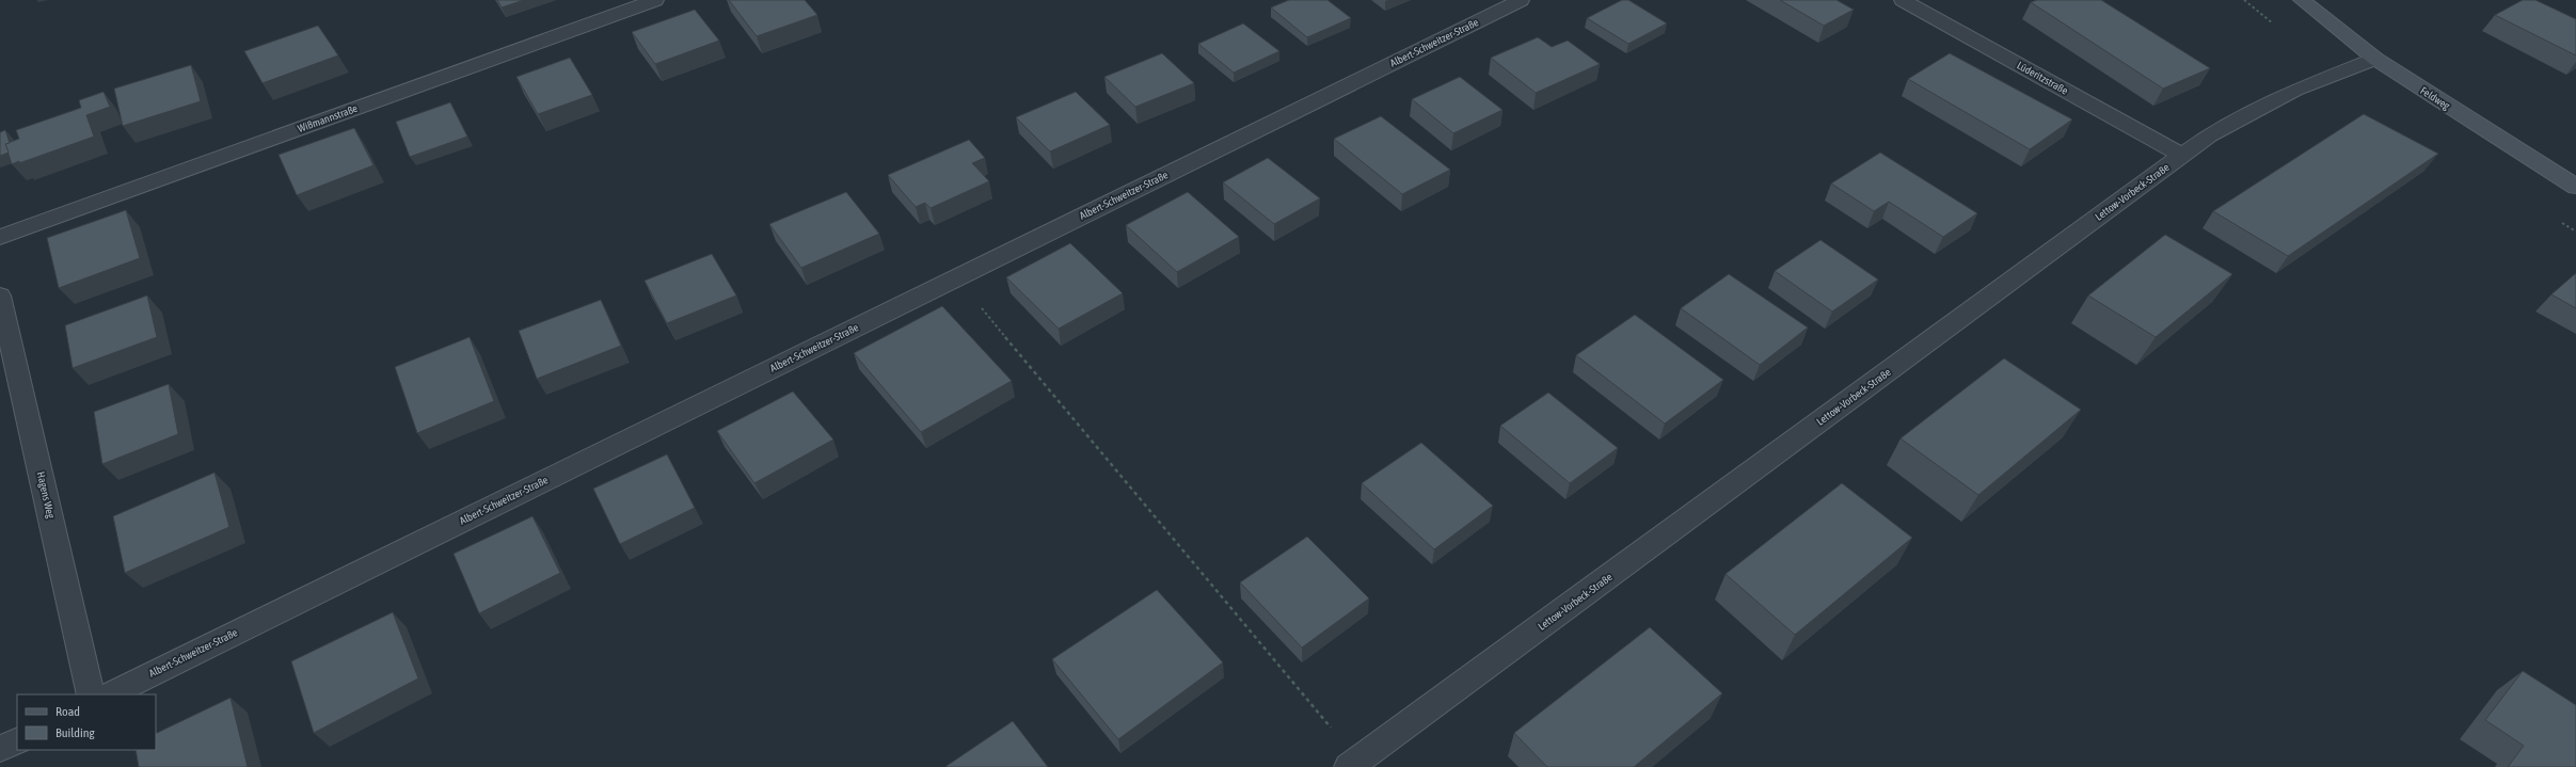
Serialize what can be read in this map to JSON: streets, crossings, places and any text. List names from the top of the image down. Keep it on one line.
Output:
{"streets":{"street":["Albert-Schweitzer-Straße","Lüderitzstraße","Feldweg","Wißmannstraße","Lettow-Vorbeck-Straße","Hagens Weg"]},"crossings":[["Lüderitzstraße","Lettow-Vorbeck-Straße"],["Feldweg","Lettow-Vorbeck-Straße"]],"legend":["Road","Building"]}
